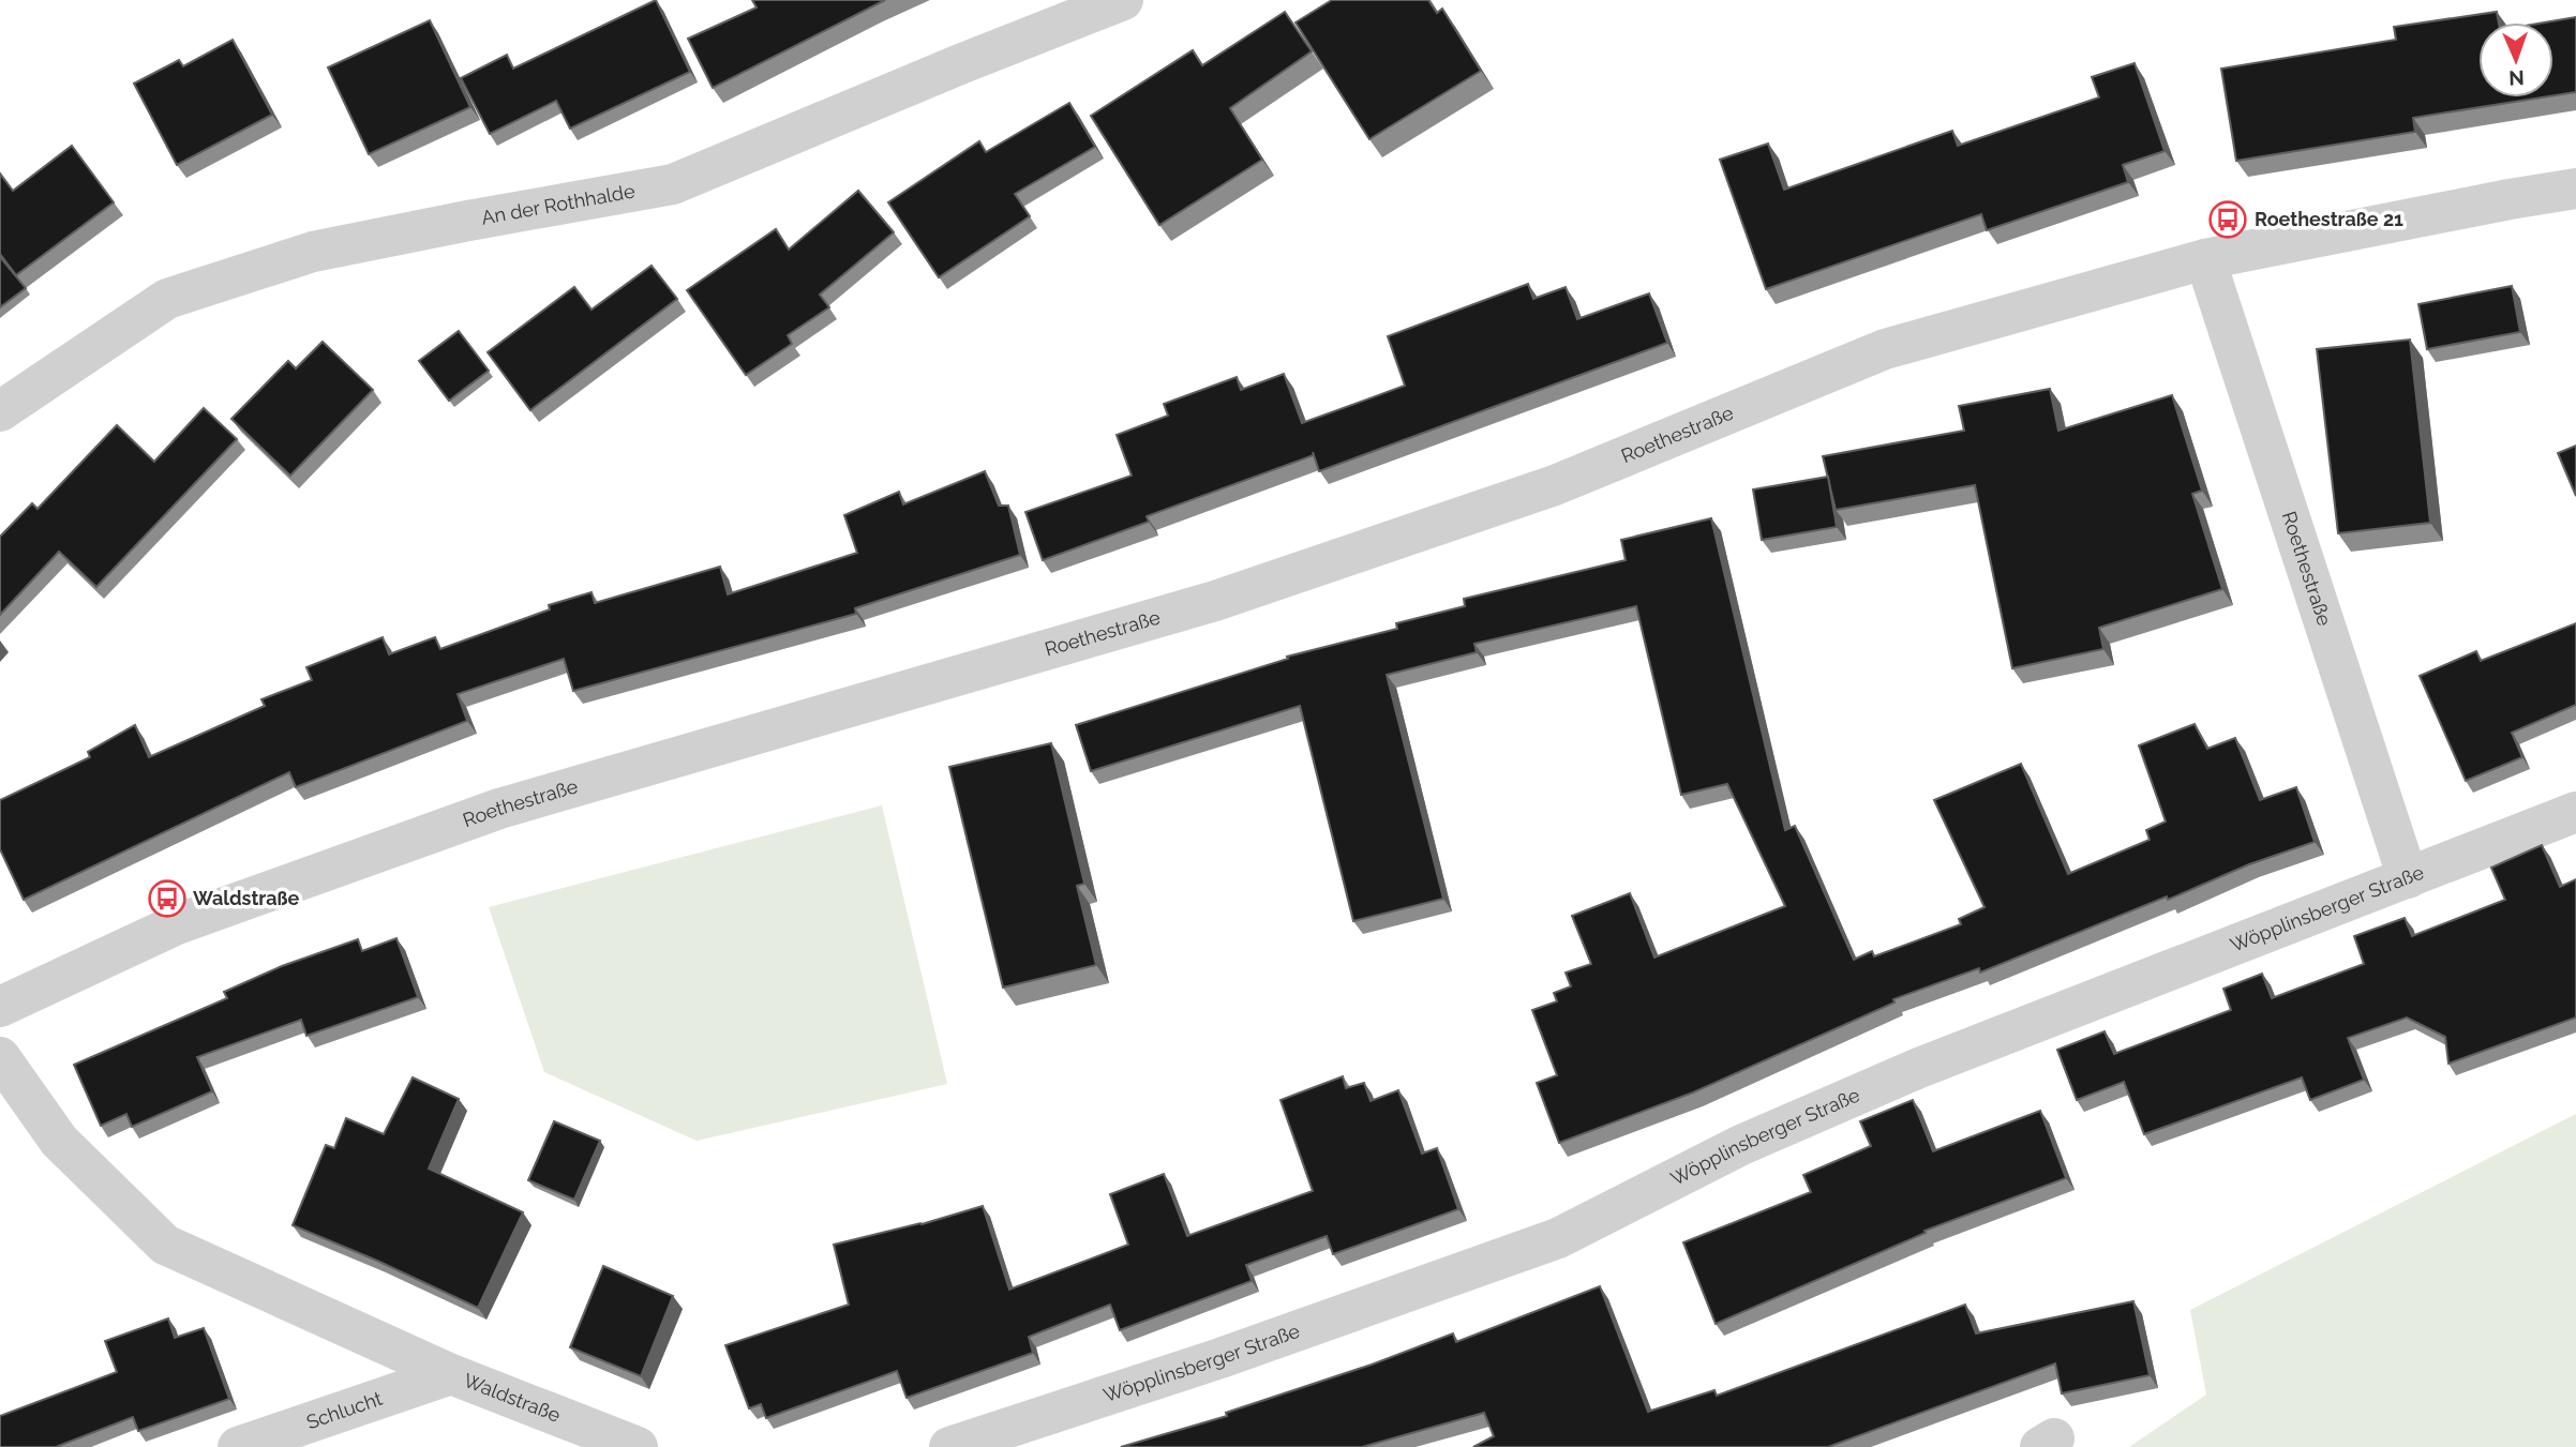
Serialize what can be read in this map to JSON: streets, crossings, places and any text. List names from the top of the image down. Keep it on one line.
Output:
{"streets":{"street":["An der Rothhalde","Roethestraße","Wöpplinsberger Straße","Waldstraße","Schlucht"]},"crossings":[["Roethestraße","Wöpplinsberger Straße"],["Waldstraße","Schlucht"]],"places":{"bus stop":["Roethestraße 21","Waldstraße"]},"north":"bottom"}
